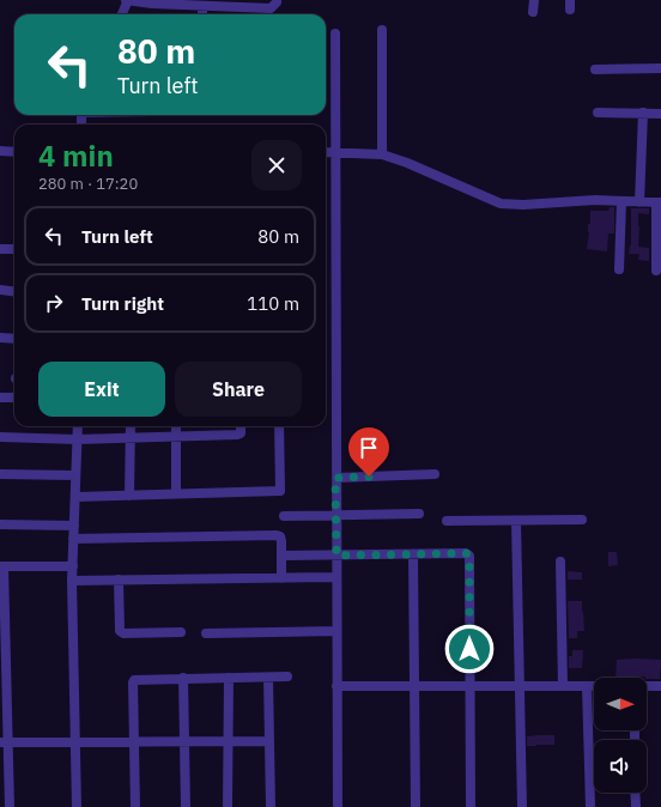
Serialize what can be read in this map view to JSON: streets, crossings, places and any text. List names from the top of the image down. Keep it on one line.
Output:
{"north":"right","page":{"turn":["80 m","Turn left"],"heading":["4 min","280 m · 17:20"],"list":[{"name":"Turn left","value":"80 m"},{"name":"Turn right","value":"110 m"}],"buttons":["Exit","Share"]}}
